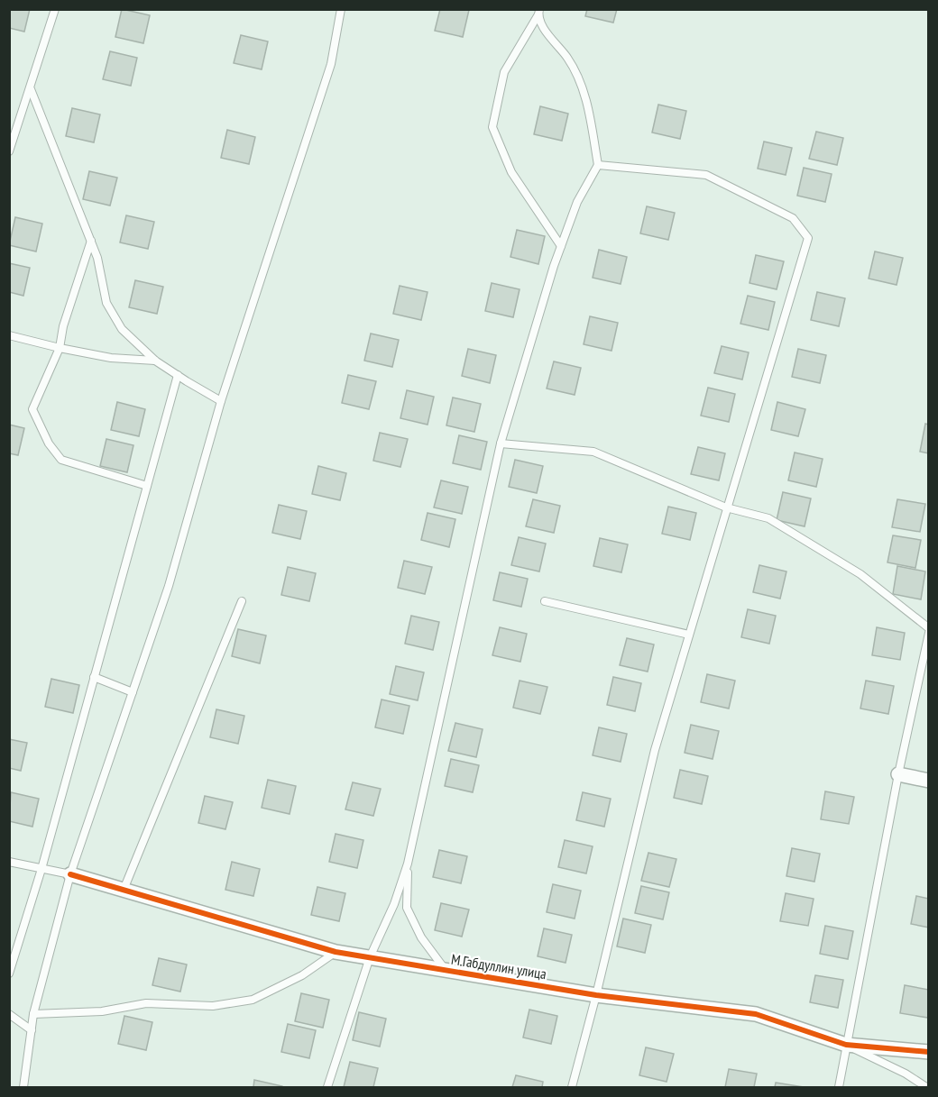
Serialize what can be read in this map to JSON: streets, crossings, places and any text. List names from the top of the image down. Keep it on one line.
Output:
{"streets":{"street":["М.Габдуллин улица"]}}
